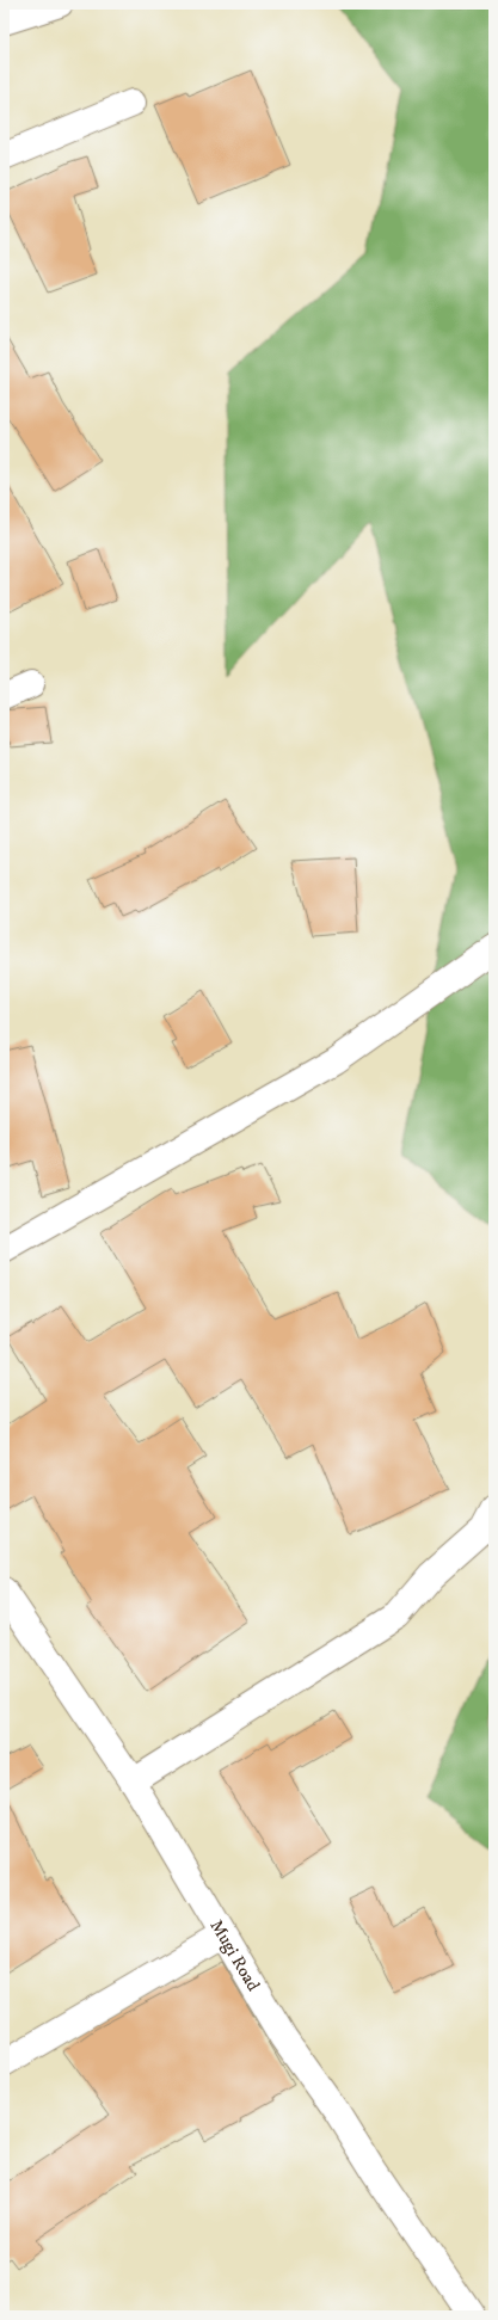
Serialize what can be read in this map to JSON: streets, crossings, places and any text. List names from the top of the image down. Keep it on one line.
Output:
{"streets":{"street":["Mugi Road"]}}
